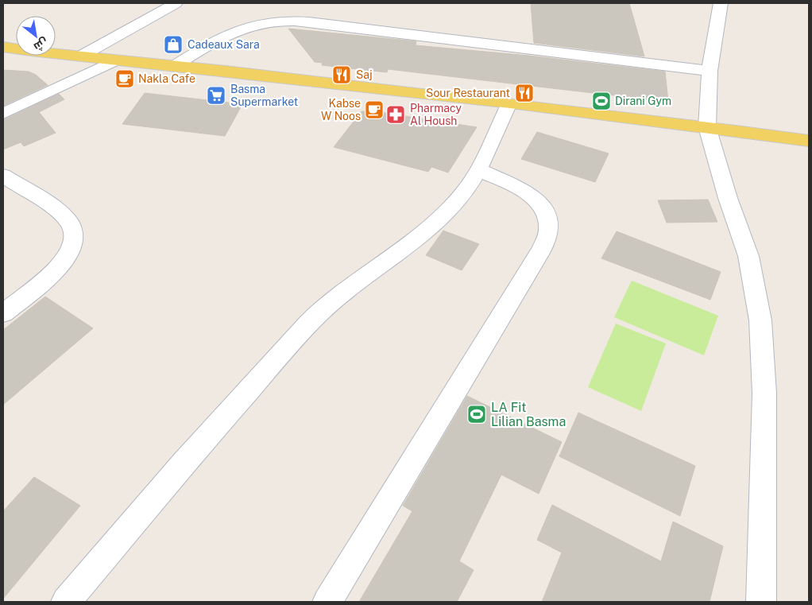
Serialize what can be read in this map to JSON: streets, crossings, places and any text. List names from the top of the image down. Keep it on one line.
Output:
{"places":{"shop":["Cadeaux Sara"],"restaurant":["Saj","Sour Restaurant"],"cafe":["Nakla Cafe","Kabse W Noos"],"supermarket":["Basma Supermarket"],"sports":["Dirani Gym","LA Fit Lilian Basma"],"pharmacy":["Pharmacy Al Housh"]},"north":"bottom right"}
